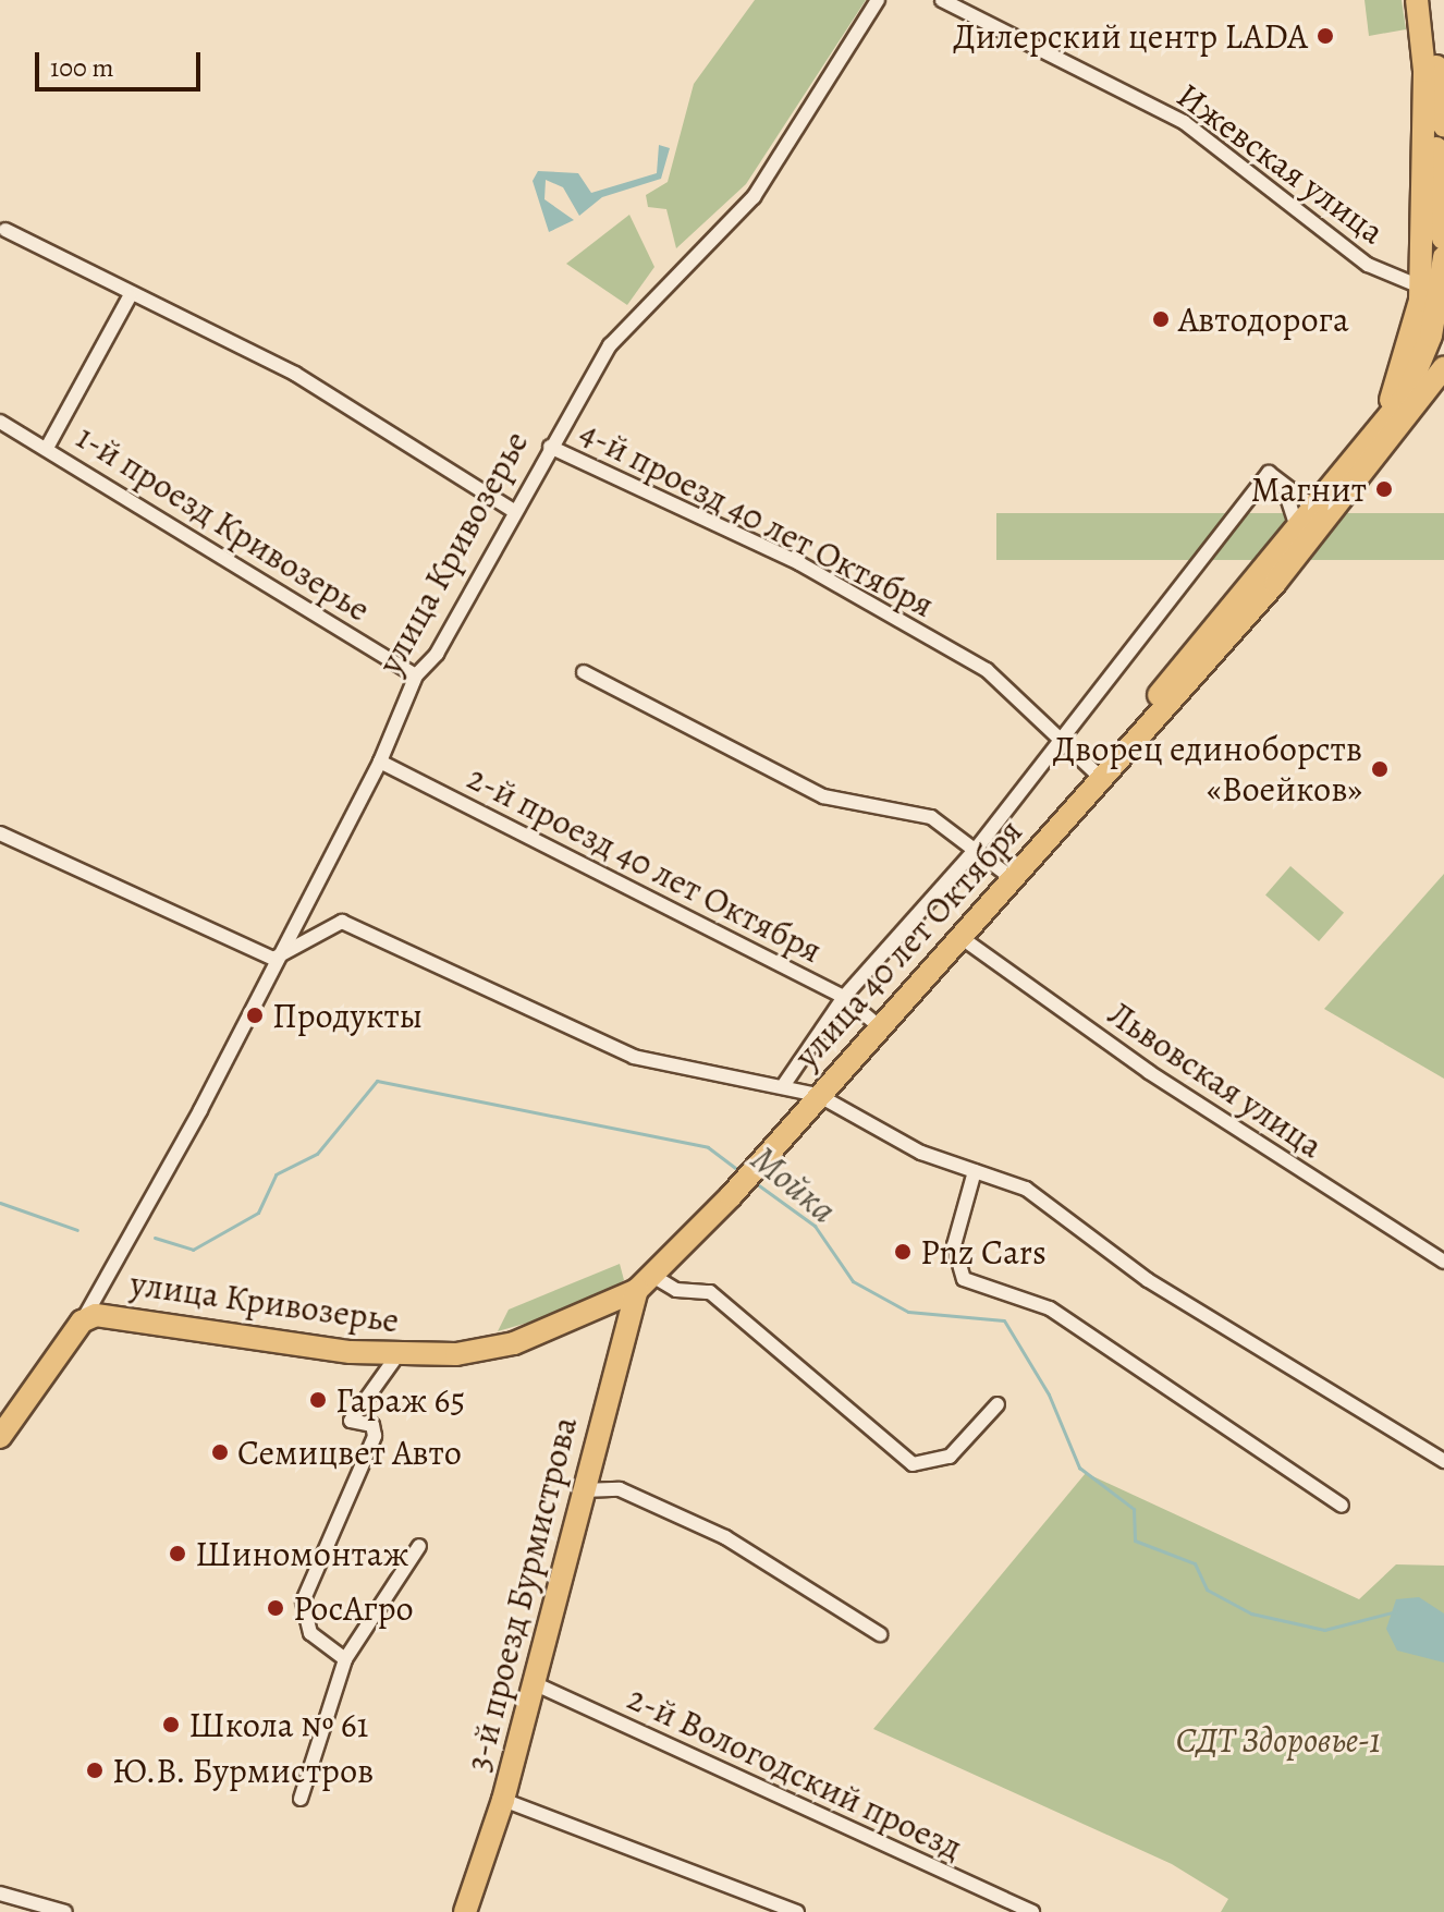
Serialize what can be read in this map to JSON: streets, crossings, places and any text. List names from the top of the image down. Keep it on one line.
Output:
{"streets":{"main road":["улица Кривозерье","улица 40 лет Октября","3-й проезд Бурмистрова"],"street":["Ижевская улица","4-й проезд 40 лет Октября","1-й проезд Кривозерье","2-й проезд 40 лет Октября","Львовская улица","2-й Вологодский проезд"]},"crossings":[["4-й проезд 40 лет Октября","улица Кривозерье"],["4-й проезд 40 лет Октября","улица 40 лет Октября"],["1-й проезд Кривозерье","улица Кривозерье"],["улица Кривозерье","2-й проезд 40 лет Октября"],["улица Кривозерье","улица 40 лет Октября"],["улица Кривозерье","3-й проезд Бурмистрова"],["2-й проезд 40 лет Октября","улица 40 лет Октября"],["улица 40 лет Октября","Львовская улица"],["улица 40 лет Октября","3-й проезд Бурмистрова"],["3-й проезд Бурмистрова","2-й Вологодский проезд"]],"water":["Мойка"],"parks":["СДТ Здоровье-1"],"places":["Дилерский центр LADA","Автодорога","Магнит","Дворец единоборств «Воейков»","Продукты","Pnz Cars","Гараж 65","Семицвет Авто","Шиномонтаж","РосАгро","Школа № 61","Ю.В. Бурмистров"],"scale_bar":"100 m"}
